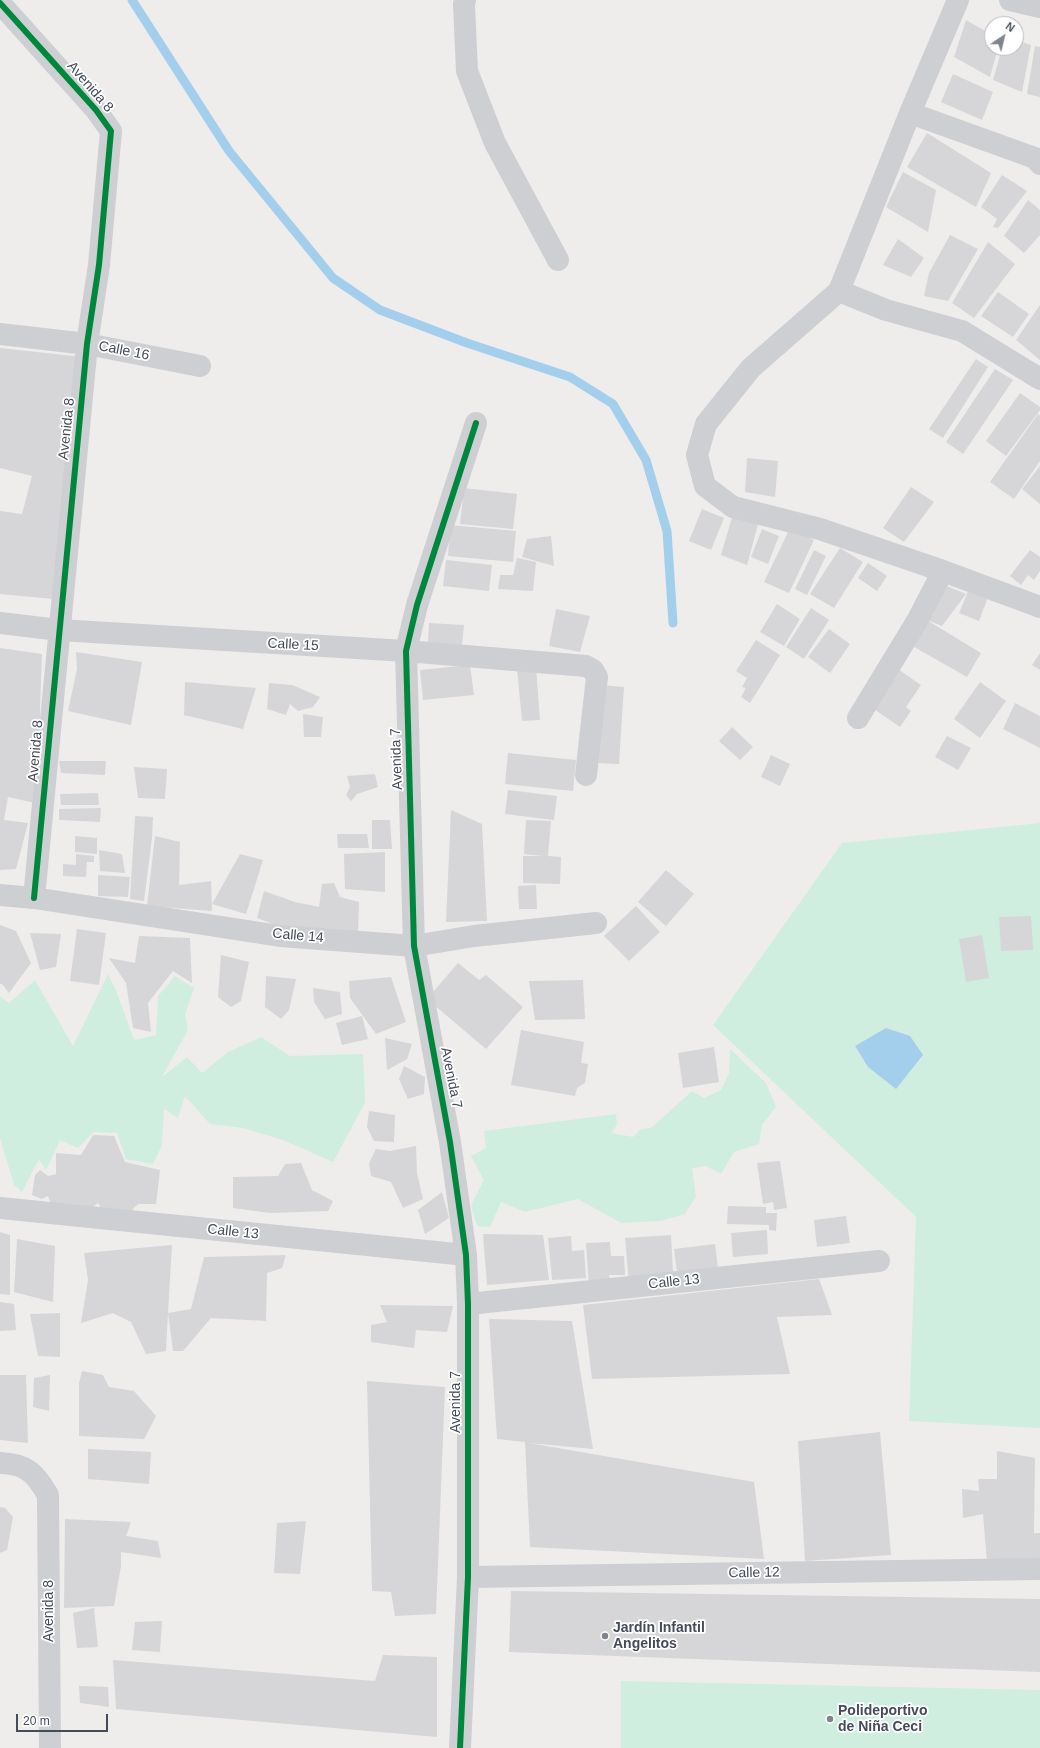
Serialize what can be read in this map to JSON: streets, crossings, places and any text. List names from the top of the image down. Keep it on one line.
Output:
{"streets":{"street":["Avenida 8","Calle 16","Calle 15","Avenida 7","Calle 14","Calle 13","Calle 12"]},"crossings":[["Avenida 8","Calle 16"],["Avenida 8","Calle 15"],["Avenida 8","Calle 14"],["Calle 15","Avenida 7"],["Avenida 7","Calle 14"],["Avenida 7","Calle 13"],["Avenida 7","Calle 12"]],"places":["Jardín Infantil Angelitos","Polideportivo de Niña Ceci"],"scale_bar":"20 m","north":"top right"}
